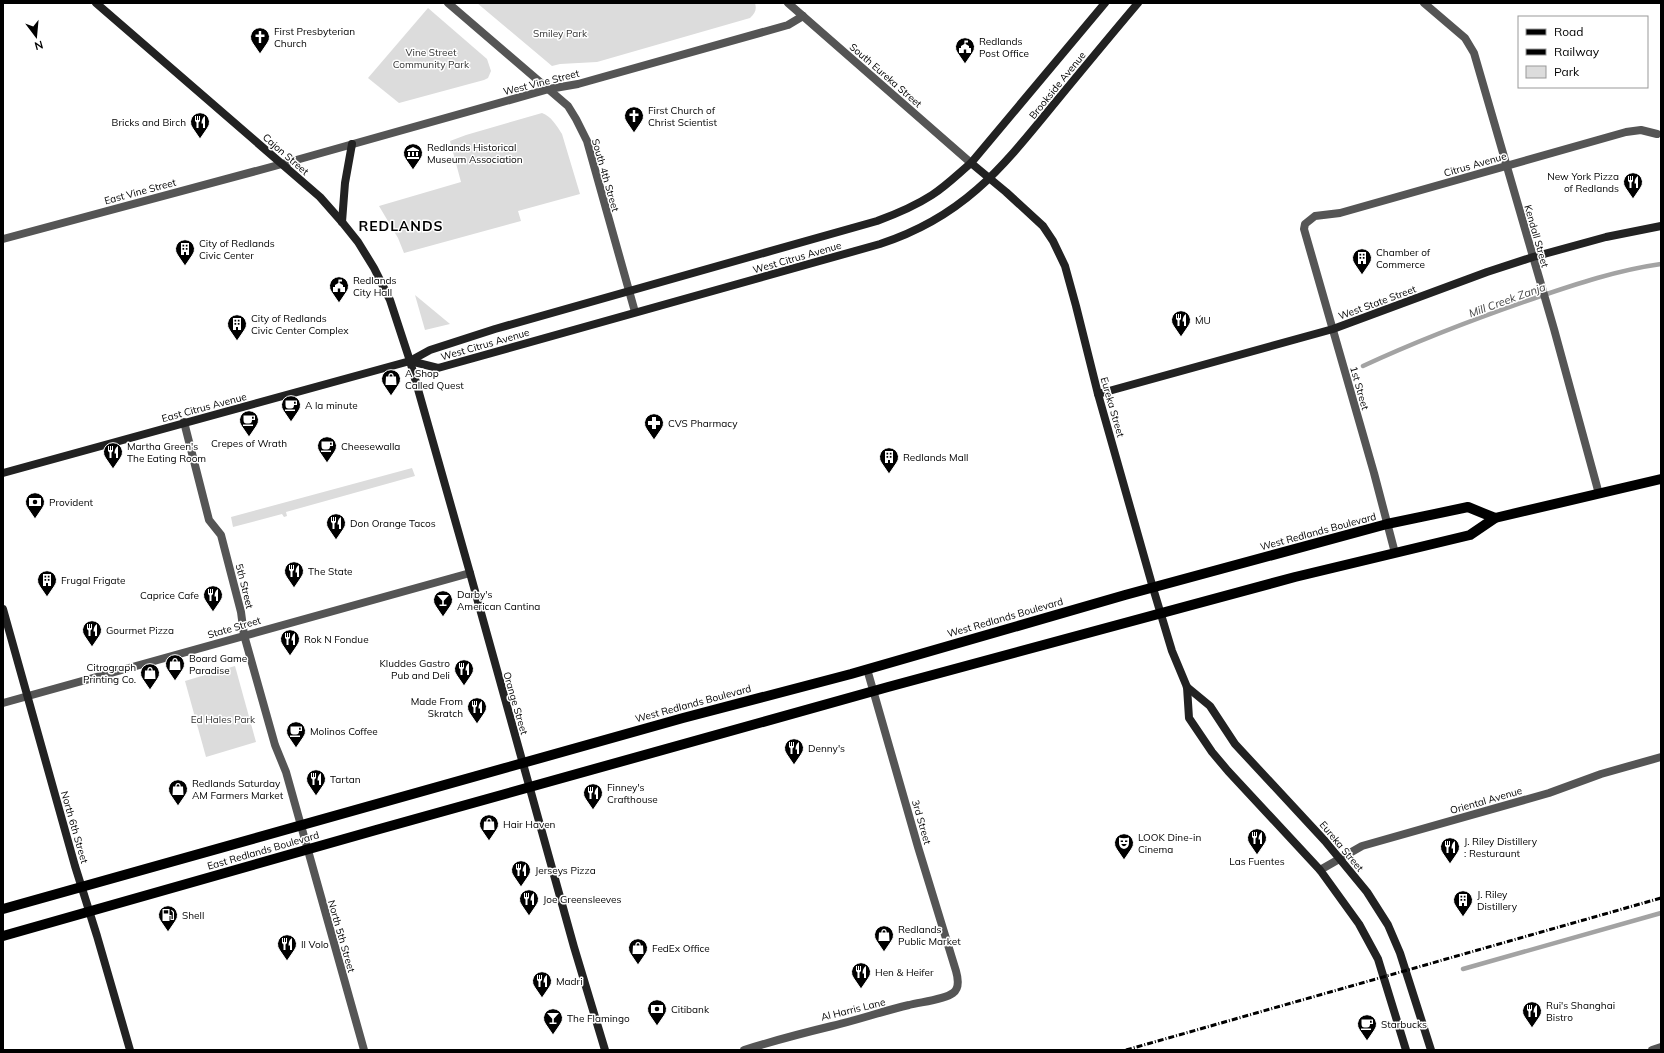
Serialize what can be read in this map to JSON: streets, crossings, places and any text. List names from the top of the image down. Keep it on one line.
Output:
{"streets":{"main road":["Brookside Avenue","Cajon Street","West Citrus Avenue","West State Street","East Citrus Avenue","Eureka Street","West Redlands Boulevard","Orange Street","North 6th Street","East Redlands Boulevard"],"street":["South Eureka Street","West Vine Street","Citrus Avenue","South 4th Street","East Vine Street","Kendall Street","1st Street","5th Street","State Street","Oriental Avenue","3rd Street","North 5th Street","Al Harris Lane"]},"crossings":[["South Eureka Street","West Vine Street"],["South Eureka Street","Brookside Avenue"],["South Eureka Street","West Citrus Avenue"],["South Eureka Street","Eureka Street"],["West Vine Street","Cajon Street"],["West Vine Street","South 4th Street"],["West Vine Street","East Vine Street"],["Brookside Avenue","West Citrus Avenue"],["Brookside Avenue","Eureka Street"],["Cajon Street","East Vine Street"],["Cajon Street","West Citrus Avenue"],["Cajon Street","East Citrus Avenue"],["Cajon Street","Orange Street"],["Citrus Avenue","Kendall Street"],["Citrus Avenue","1st Street"],["South 4th Street","West Citrus Avenue"],["Kendall Street","West State Street"],["West Citrus Avenue","East Citrus Avenue"],["West Citrus Avenue","Eureka Street"],["West Citrus Avenue","Orange Street"],["West State Street","1st Street"],["West State Street","Eureka Street"],["1st Street","West Redlands Boulevard"],["East Citrus Avenue","5th Street"],["East Citrus Avenue","Orange Street"],["Eureka Street","West Redlands Boulevard"],["Eureka Street","Oriental Avenue"],["West Redlands Boulevard","Orange Street"],["West Redlands Boulevard","3rd Street"],["West Redlands Boulevard","East Redlands Boulevard"],["5th Street","State Street"],["5th Street","East Redlands Boulevard"],["5th Street","North 5th Street"],["State Street","Orange Street"],["State Street","North 6th Street"],["Orange Street","East Redlands Boulevard"],["3rd Street","Al Harris Lane"],["North 6th Street","East Redlands Boulevard"],["East Redlands Boulevard","North 5th Street"]],"districts":["REDLANDS"],"water":["Mill Creek Zanja"],"parks":["Smiley Park","Vine Street Community Park","Ed Hales Park"],"places":{"church":["First Presbyterian Church","First Church of Christ Scientist"],"public building":["Redlands Post Office","Redlands City Hall"],"restaurant":["Bricks and Birch","New York Pizza of Redlands","ḾU","Martha Green's The Eating Room","Don Orange Tacos","The State","Caprice Cafe","Gourmet Pizza","Rok N Fondue","Kluddes Gastro Pub and Deli","Made From Skratch","Denny's","Tartan","Finney's Crafthouse","Las Fuentes","J. Riley Distillery : Resturaunt","Jerseys Pizza","Joe Greensleeves","Il Volo","Hen & Heifer","Madri","Rui's Shanghai Bistro"],"museum":["Redlands Historical Museum Association"],"building":["City of Redlands Civic Center","Chamber of Commerce","City of Redlands Civic Center Complex","Redlands Mall","Frugal Frigate","J. Riley Distillery"],"shop":["A Shop Called Quest","Board Game Paradise","Citrograph Printing Co.","Redlands Saturday AM Farmers Market","Hair Haven","Redlands Public Market","FedEx Office"],"cafe":["A la minute","Crepes of Wrath","Cheesewalla","Molinos Coffee","Starbucks"],"pharmacy":["CVS Pharmacy"],"bank":["Provident","Citibank"],"bar":["Darby's American Cantina","The Flamingo"],"theatre":["LOOK Dine-in Cinema"],"fuel station":["Shell"]},"legend":["Road","Railway","Park"],"north":"bottom"}
